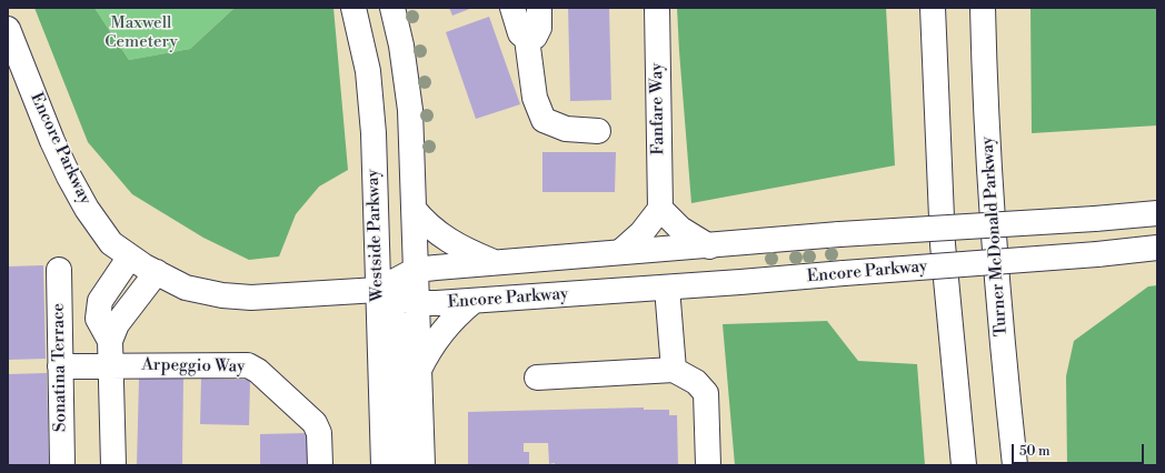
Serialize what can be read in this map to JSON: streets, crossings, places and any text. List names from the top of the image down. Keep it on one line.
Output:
{"streets":{"main road":["Fanfare Way","Encore Parkway","Westside Parkway","Turner McDonald Parkway","Arpeggio Way","Sonatina Terrace"]},"crossings":[["Encore Parkway","Westside Parkway"],["Arpeggio Way","Sonatina Terrace"]],"parks":["Maxwell Cemetery"],"scale_bar":"50 m"}
